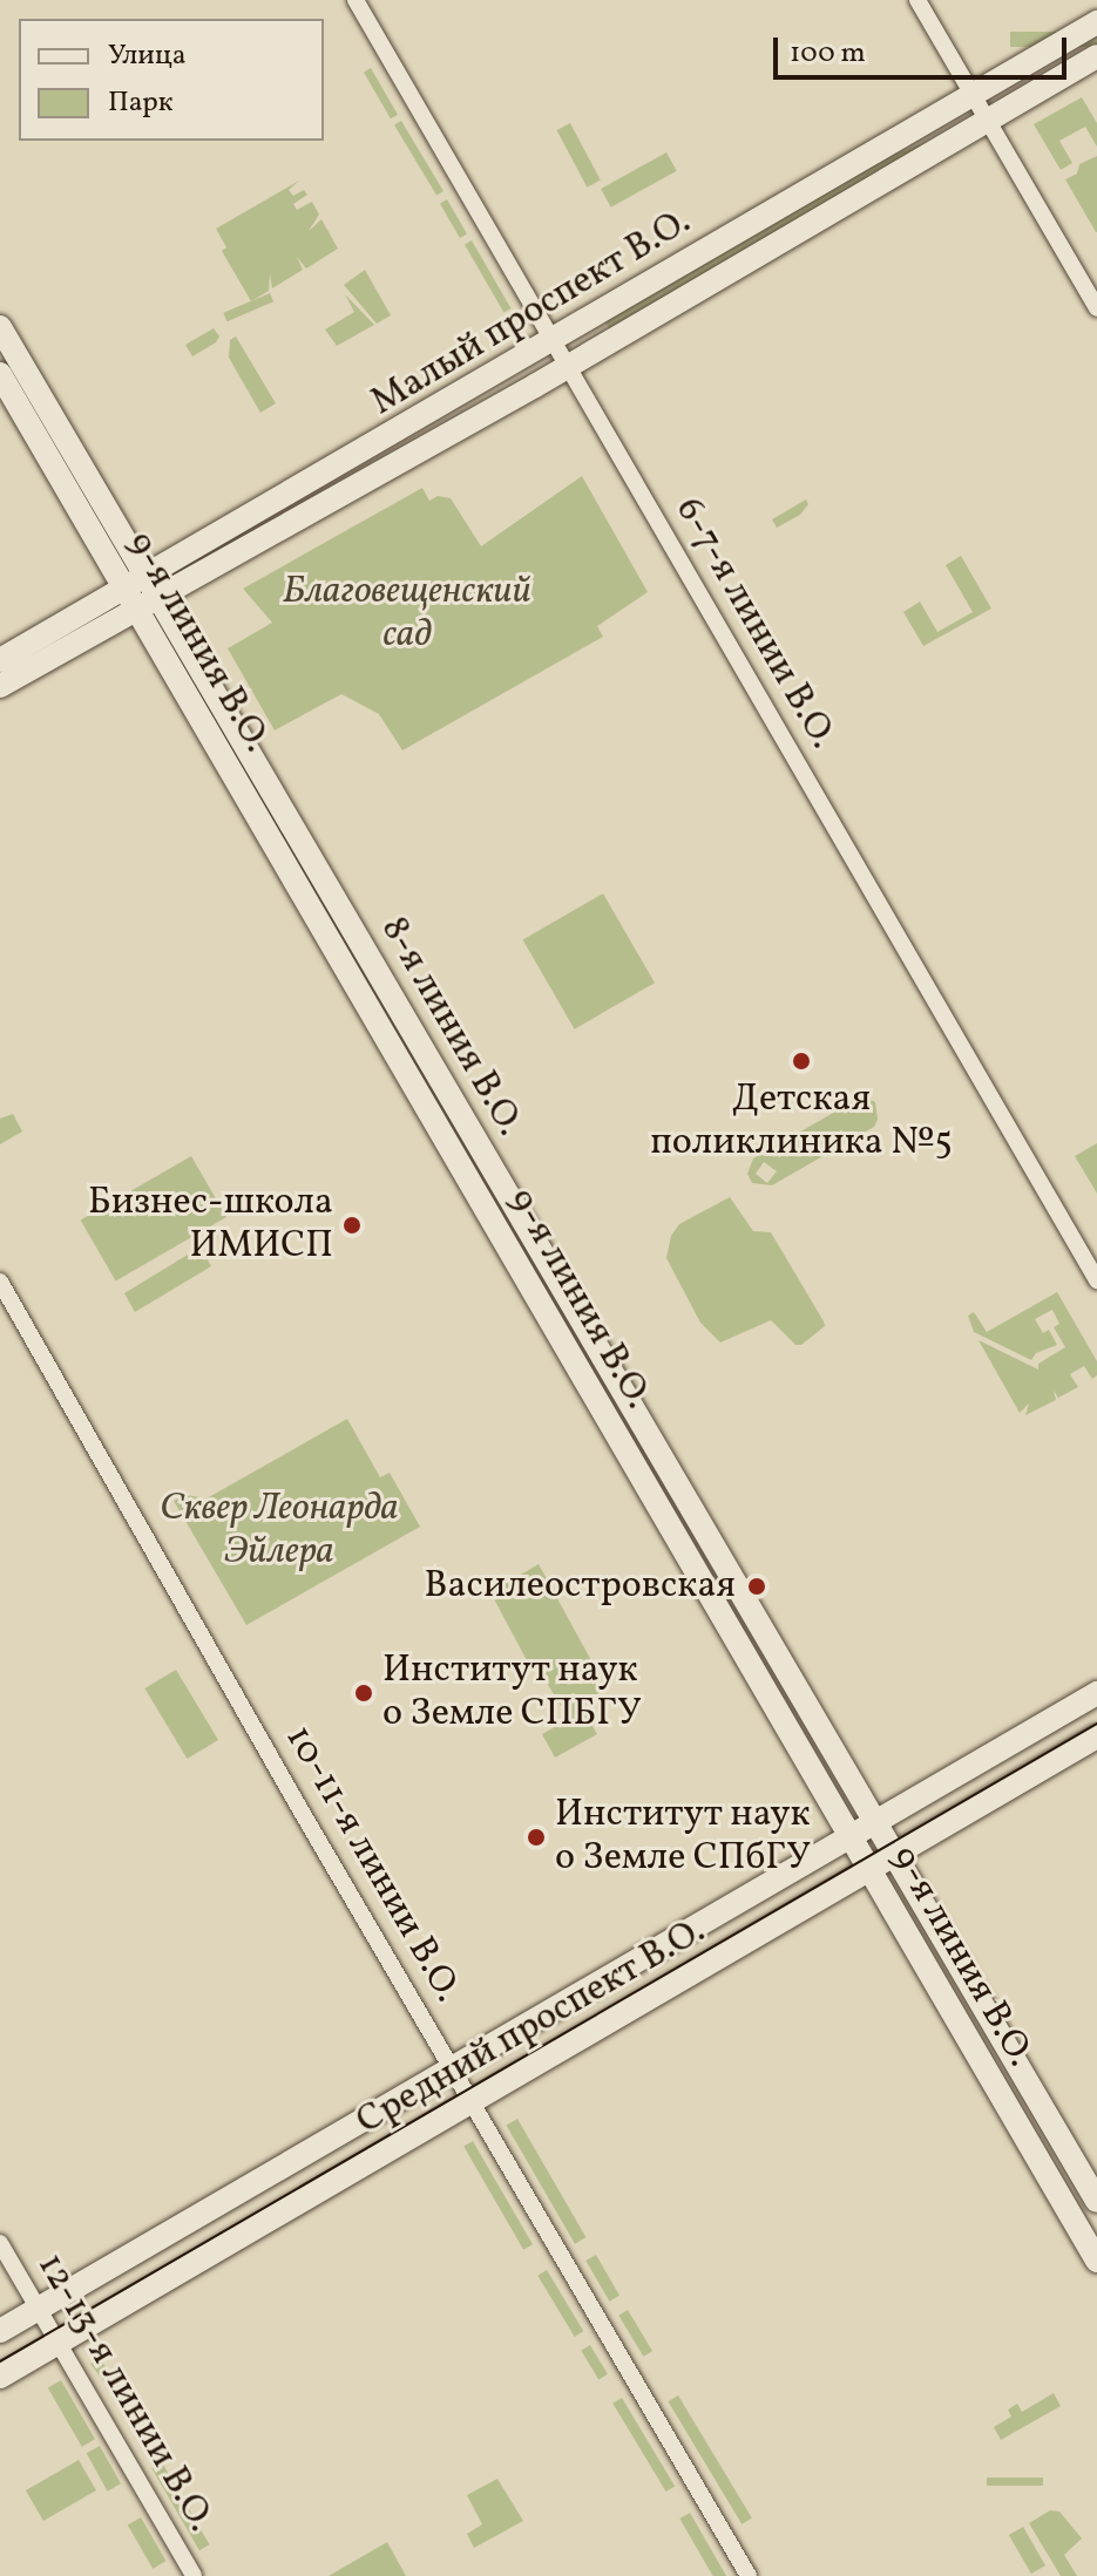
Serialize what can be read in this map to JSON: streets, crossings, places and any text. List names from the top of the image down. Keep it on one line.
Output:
{"streets":{"main road":["Малый проспект В.О.","9-я линия В.О.","8-я линия В.О.","Средний проспект В.О."],"street":["6-7-я линии В.О.","10-11-я линии В.О.","12-13-я линии В.О."]},"crossings":[["Малый проспект В.О.","6-7-я линии В.О."],["Малый проспект В.О.","9-я линия В.О."],["Малый проспект В.О.","8-я линия В.О."],["9-я линия В.О.","8-я линия В.О."],["9-я линия В.О.","Средний проспект В.О."],["8-я линия В.О.","Средний проспект В.О."],["10-11-я линии В.О.","Средний проспект В.О."],["Средний проспект В.О.","12-13-я линии В.О."]],"parks":["Благовещенский сад","Сквер Леонарда Эйлера"],"places":["Детская поликлиника №5","Бизнес-школа ИМИСП","Василеостровская","Институт наук о Земле СПБГУ","Институт наук о Земле СПбГУ"],"legend":["Улица","Парк"],"scale_bar":"100 m"}
